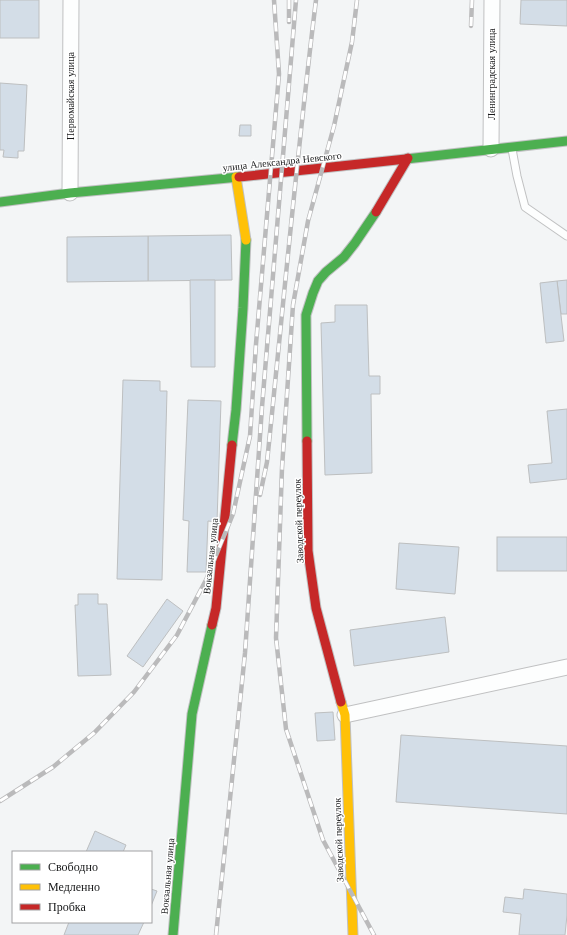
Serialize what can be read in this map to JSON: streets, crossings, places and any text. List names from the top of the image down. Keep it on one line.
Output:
{"streets":{"street":["Ленинградская улица","Первомайская улица","улица Александра Невского","Заводской переулок","Вокзальная улица"]},"crossings":[["Ленинградская улица","улица Александра Невского"],["Первомайская улица","улица Александра Невского"],["улица Александра Невского","Заводской переулок"],["улица Александра Невского","Вокзальная улица"]],"legend":["Свободно","Медленно","Пробка"]}
